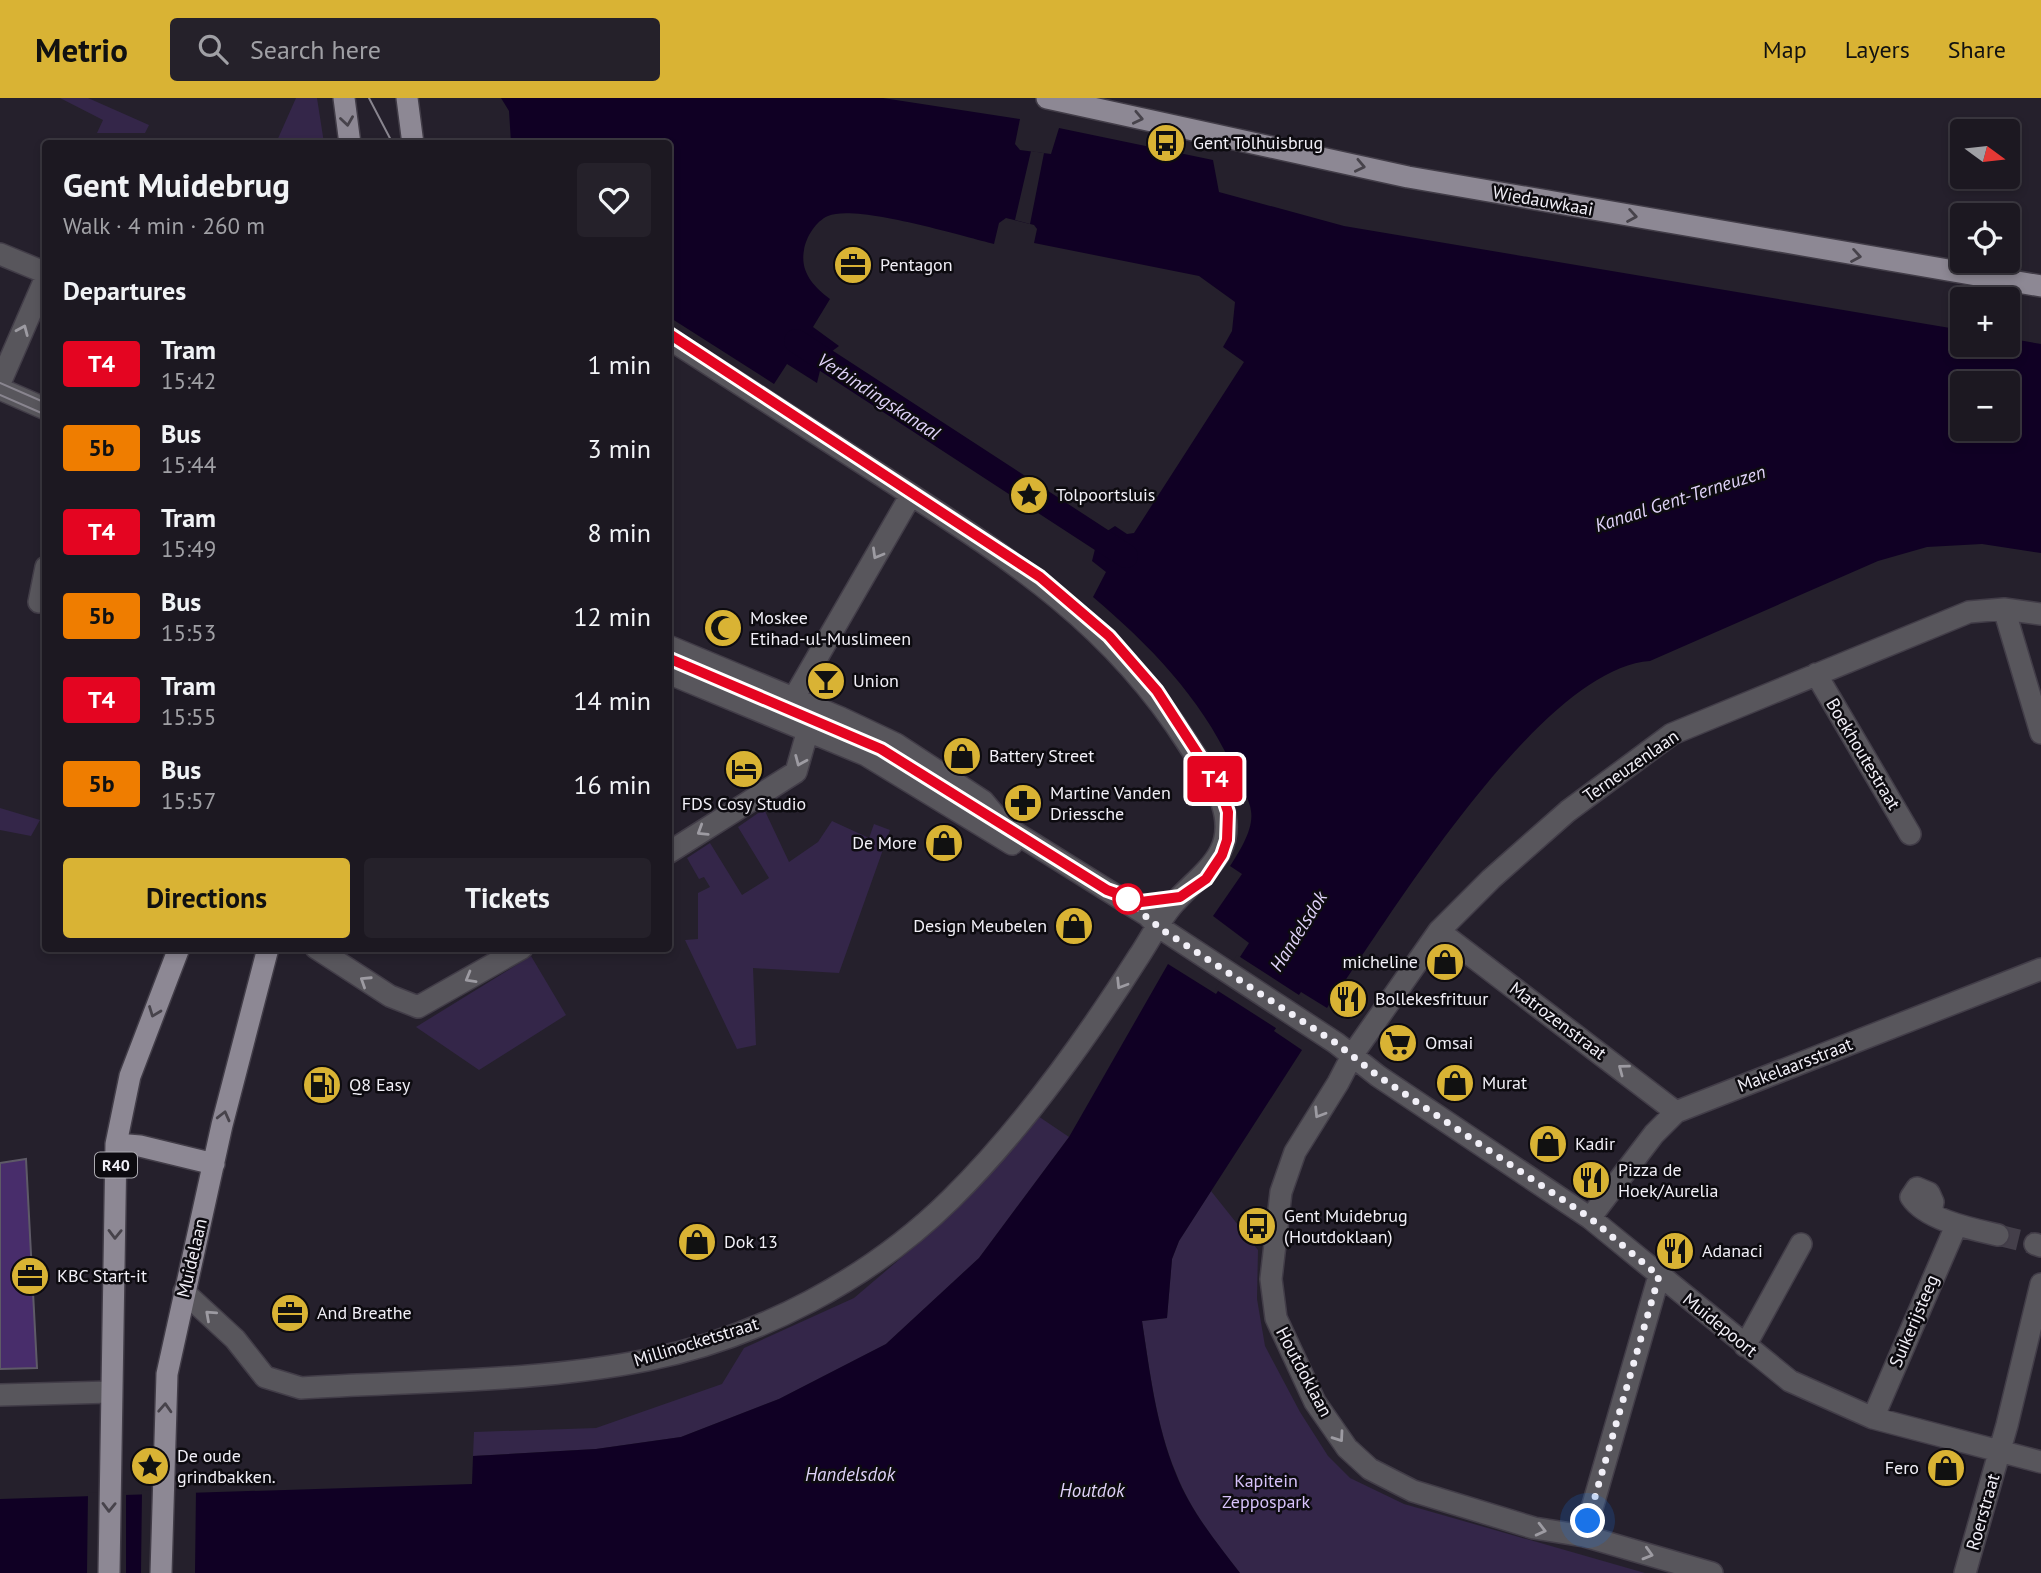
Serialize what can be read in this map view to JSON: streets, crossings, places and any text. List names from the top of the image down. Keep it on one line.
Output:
{"streets":{"main road":["Wiedauwkaai","R40","Muidelaan"],"street":["Boekhoutestraat","Terneuzenlaan","Matrozenstraat","Makelaarsstraat","Suikerijsteeg","Muidepoort","Millinocketstraat","Houtdoklaan","Roerstraat"]},"crossings":[["Boekhoutestraat","Terneuzenlaan"],["Terneuzenlaan","Matrozenstraat"],["Terneuzenlaan","Muidepoort"],["Terneuzenlaan","Houtdoklaan"],["Matrozenstraat","Makelaarsstraat"],["Makelaarsstraat","Muidepoort"],["Muidelaan","Millinocketstraat"],["Suikerijsteeg","Muidepoort"],["Muidepoort","Millinocketstraat"],["Muidepoort","Houtdoklaan"],["Muidepoort","Roerstraat"]],"one_way":["Wiedauwkaai","Matrozenstraat","Millinocketstraat"],"water":["Verbindingskanaal","Kanaal Gent-Terneuzen","Handelsdok","Houtdok"],"parks":["Kapitein Zeppospark"],"places":{"bus stop":["Gent Tolhuisbrug","Gent Muidebrug (Houtdoklaan)"],"office":["Pentagon","KBC Start-it","And Breathe"],"place":["Tolpoortsluis","De oude grindbakken."],"mosque":["Moskee Etihad-ul-Muslimeen"],"bar":["Union"],"shop":["Battery Street","De More","Design Meubelen","micheline","Murat","Kadir","Dok 13","Fero"],"hotel":["FDS Cosy Studio"],"pharmacy":["Martine Vanden Driessche"],"restaurant":["Bollekesfrituur","Pizza de Hoek/Aurelia","Adanaci"],"supermarket":["Omsai"],"fuel station":["Q8 Easy"]},"lines":["tram line T4"],"north":"right","page":{"header":"Metrio","search":"Search here","nav":["Map","Layers","Share"],"on_map":"T4","map_buttons":["+","−"],"heading":[["Gent Muidebrug","Walk · 4 min · 260 m"],"Departures"],"list":[{"mark":"T4","name":"Tram","note":"15:42","value":"1 min"},{"mark":"5b","name":"Bus","note":"15:44","value":"3 min"},{"mark":"T4","name":"Tram","note":"15:49","value":"8 min"},{"mark":"5b","name":"Bus","note":"15:53","value":"12 min"},{"mark":"T4","name":"Tram","note":"15:55","value":"14 min"},{"mark":"5b","name":"Bus","note":"15:57","value":"16 min"}],"buttons":["Directions","Tickets"]}}
